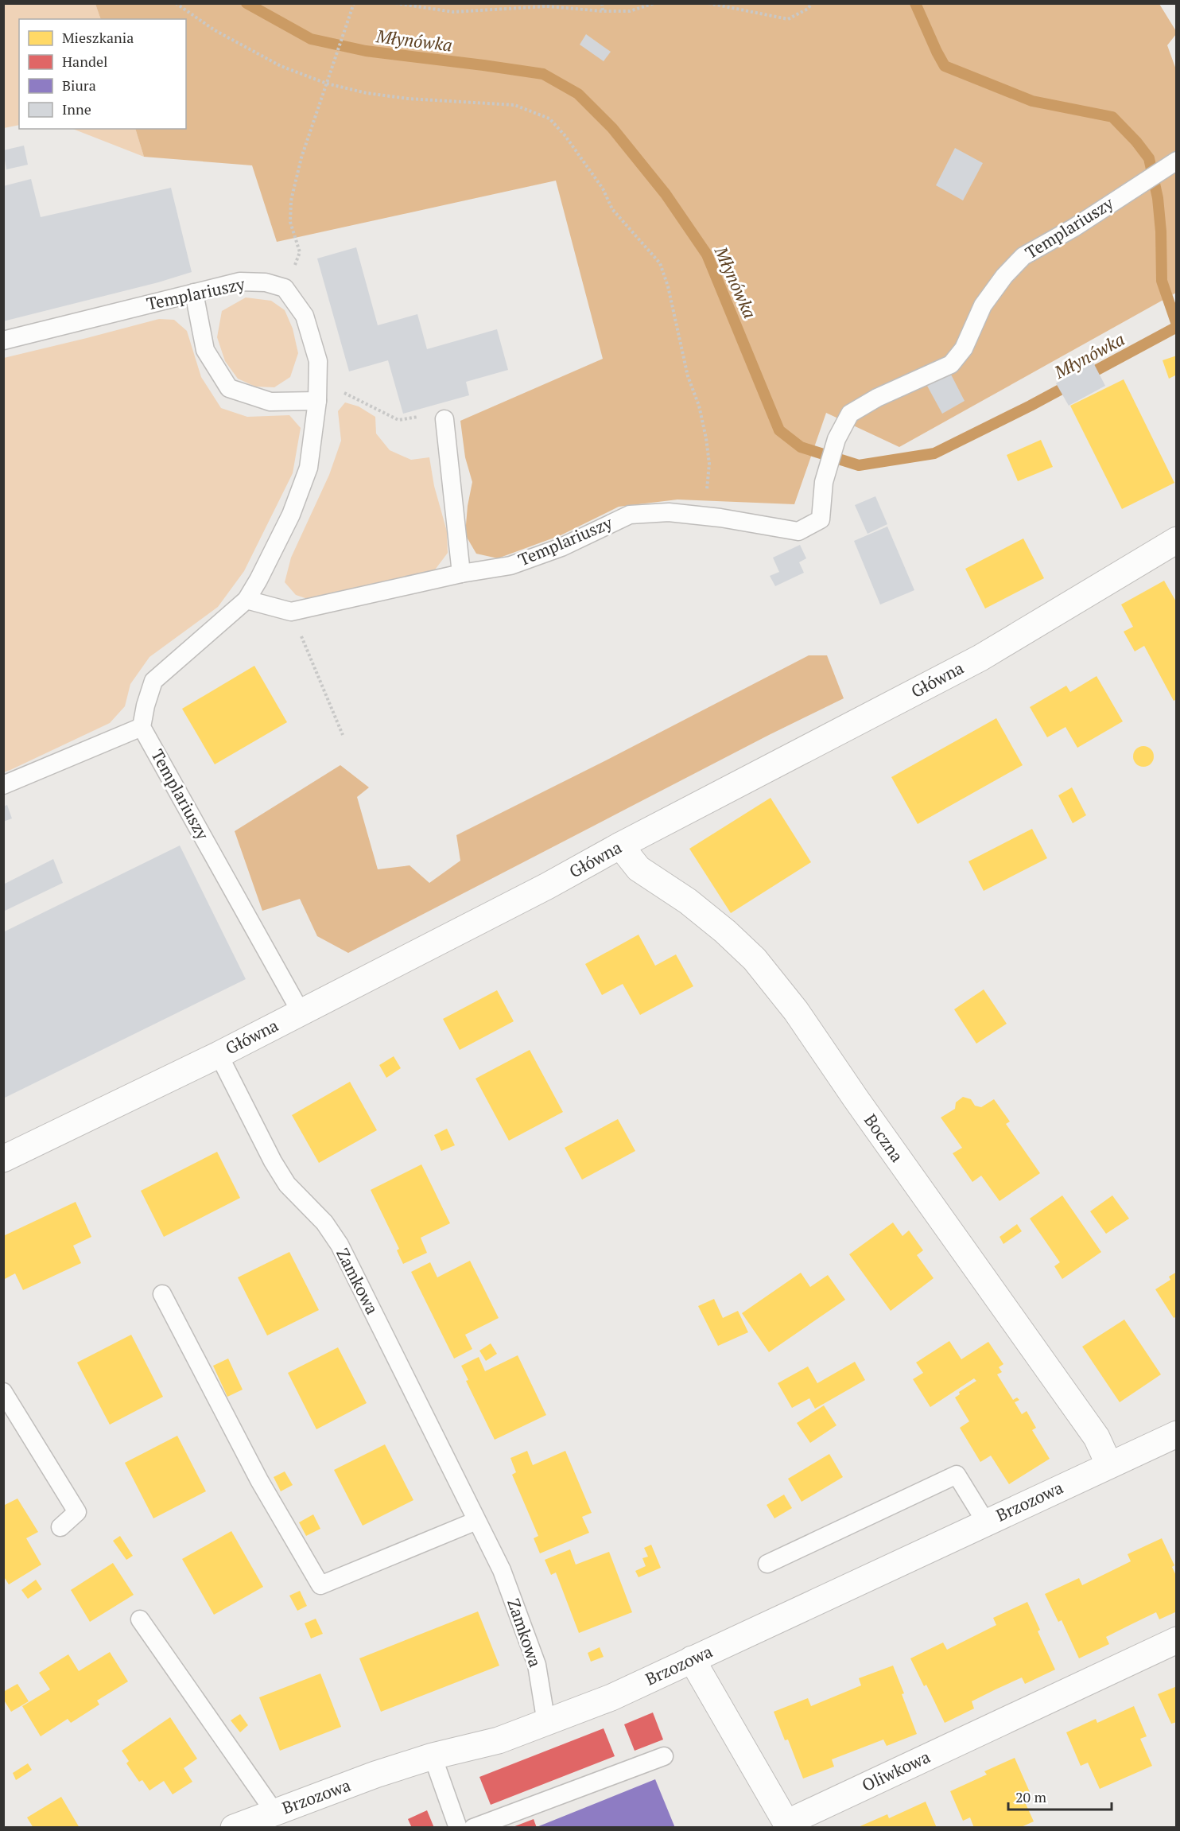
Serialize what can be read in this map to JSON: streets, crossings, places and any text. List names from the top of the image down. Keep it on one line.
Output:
{"streets":{"street":["Główna","Boczna","Brzozowa","Oliwkowa"],"lane":["Templariuszy","Zamkowa"]},"crossings":[["Templariuszy","Główna"],["Główna","Boczna"],["Główna","Zamkowa"],["Boczna","Brzozowa"],["Zamkowa","Brzozowa"],["Brzozowa","Oliwkowa"]],"water":["Młynówka"],"legend":["Mieszkania","Handel","Biura","Inne"],"scale_bar":"20 m"}
